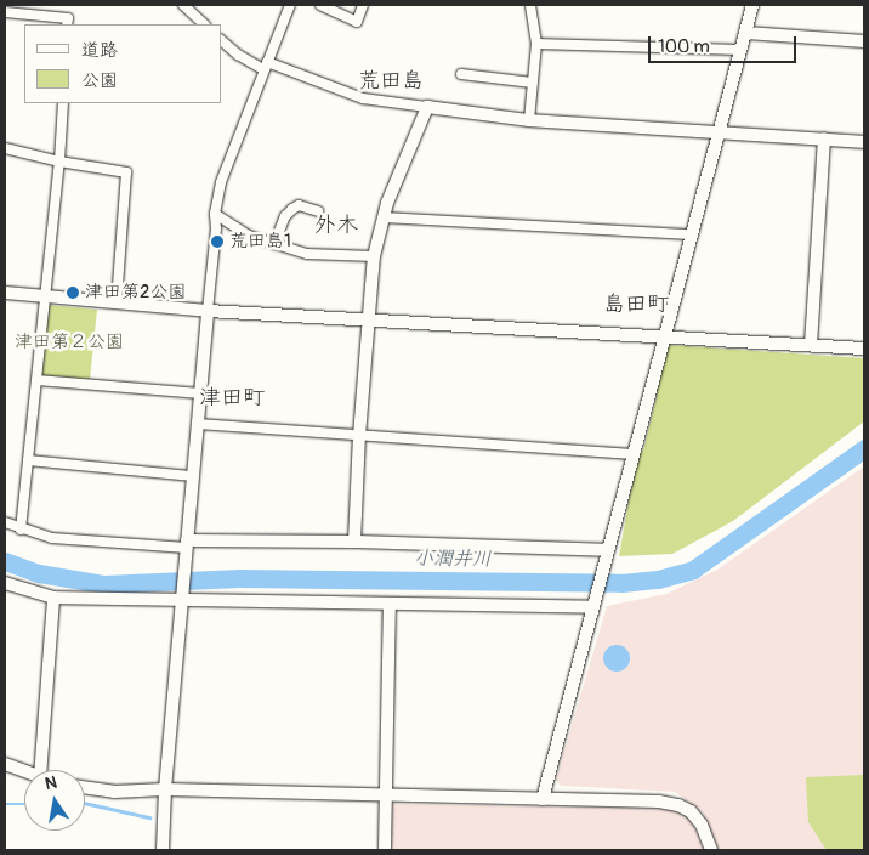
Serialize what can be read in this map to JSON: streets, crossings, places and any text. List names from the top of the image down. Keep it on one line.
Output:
{"districts":["荒田島","外木","島田町","津田町"],"water":["小潤井川"],"parks":["津田第２公園"],"places":["荒田島1","津田第2公園"],"legend":["道路","公園"],"scale_bar":"100 m","north":"top"}
